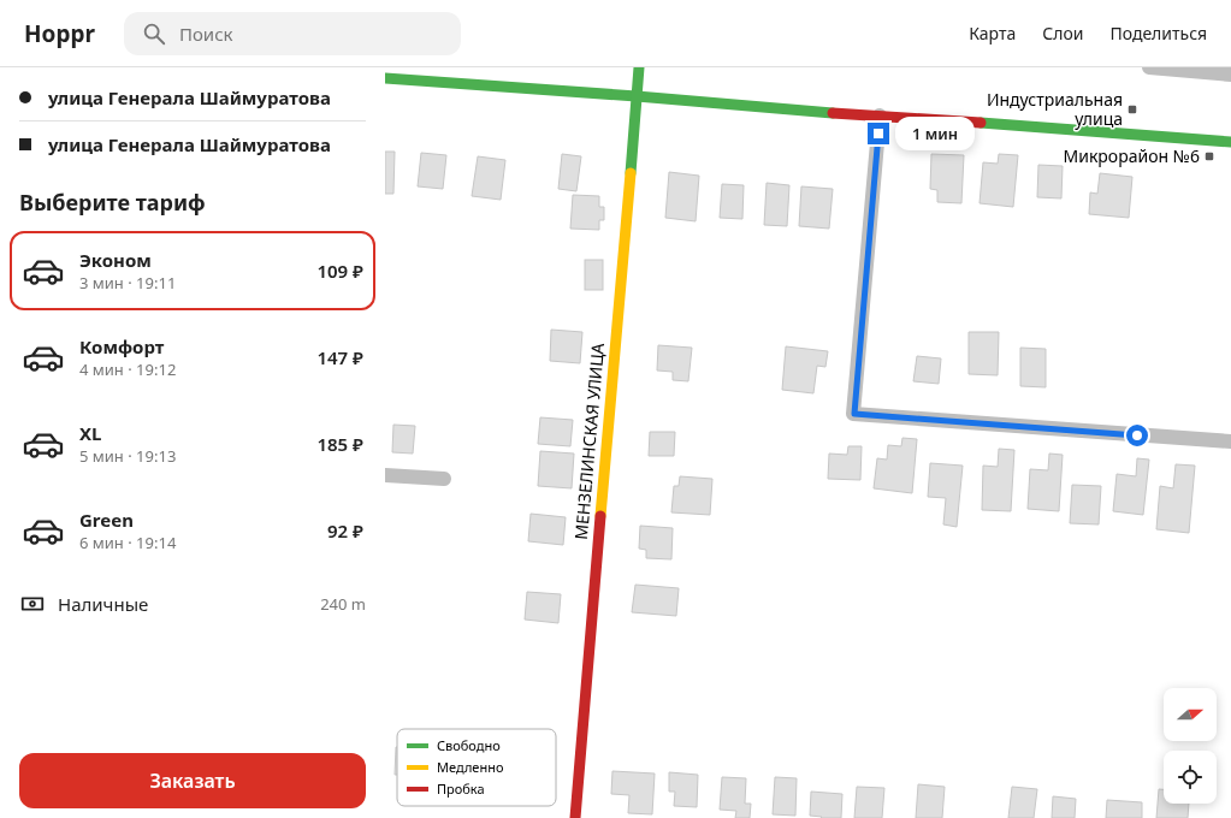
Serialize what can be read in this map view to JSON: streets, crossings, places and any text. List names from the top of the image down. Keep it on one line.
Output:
{"streets":{"street":["МЕНЗЕЛИНСКАЯ УЛИЦА"]},"places":{"transit":["Индустриальная улица","Микрорайон №6"]},"legend":["Свободно","Медленно","Пробка"],"north":"right","page":{"header":"Hoppr","search":"Поиск","nav":["Карта","Слои","Поделиться"],"banner":["улица Генерала Шаймуратова","улица Генерала Шаймуратова"],"bubble":"1 мин","heading":"Выберите тариф","list":[{"name":"Эконом","note":"3 мин · 19:11","value":"109 ₽"},{"name":"Комфорт","note":"4 мин · 19:12","value":"147 ₽"},{"name":"XL","note":"5 мин · 19:13","value":"185 ₽"},{"name":"Green","note":"6 мин · 19:14","value":"92 ₽"}],"pay":["Наличные","240 m"],"buttons":"Заказать"}}
